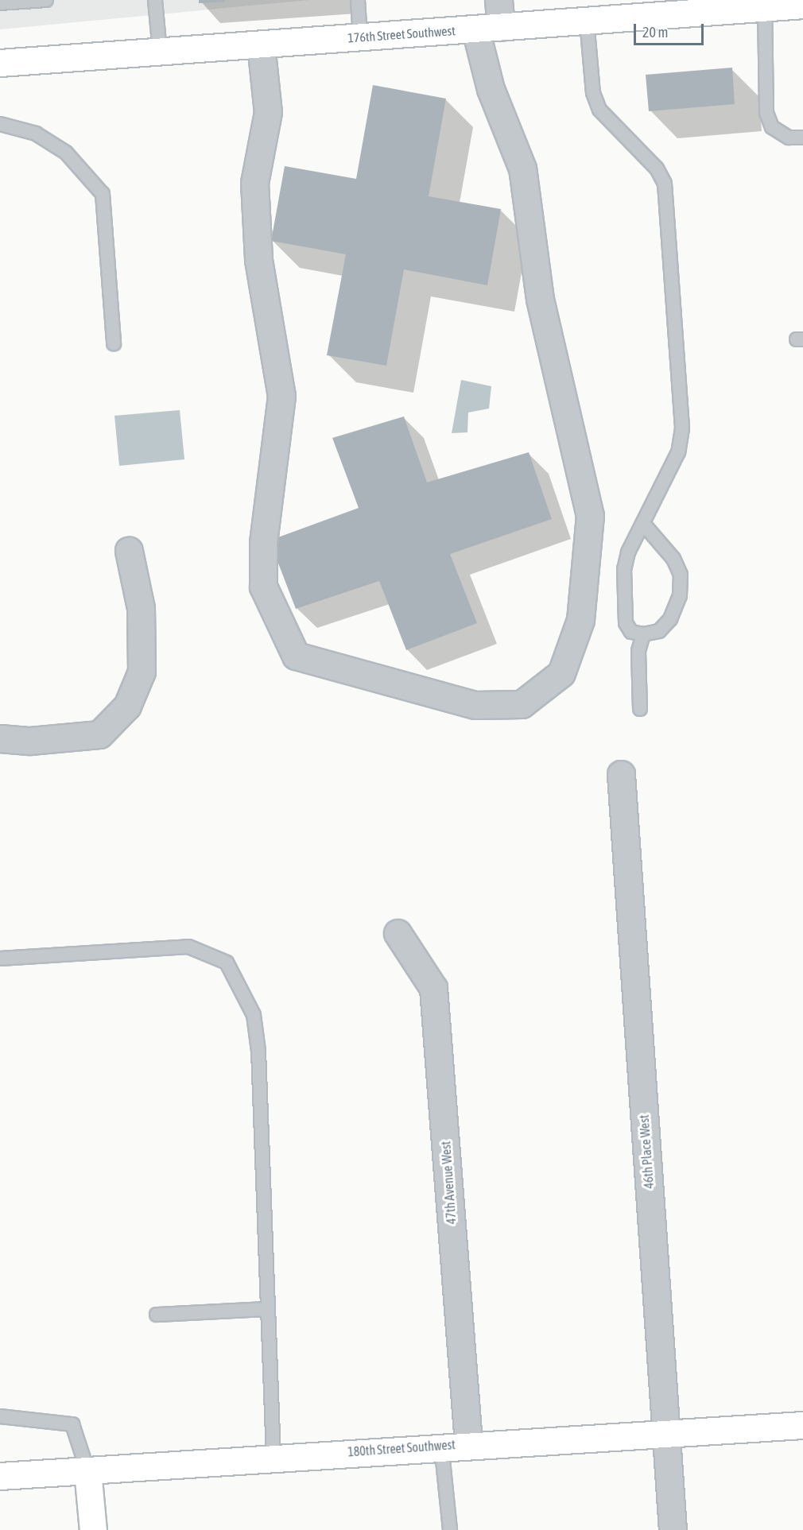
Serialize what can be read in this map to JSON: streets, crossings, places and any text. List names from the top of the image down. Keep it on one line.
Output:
{"streets":{"street":["176th Street Southwest","46th Place West","47th Avenue West","180th Street Southwest"]},"crossings":[["46th Place West","180th Street Southwest"],["47th Avenue West","180th Street Southwest"]],"scale_bar":"20 m"}
